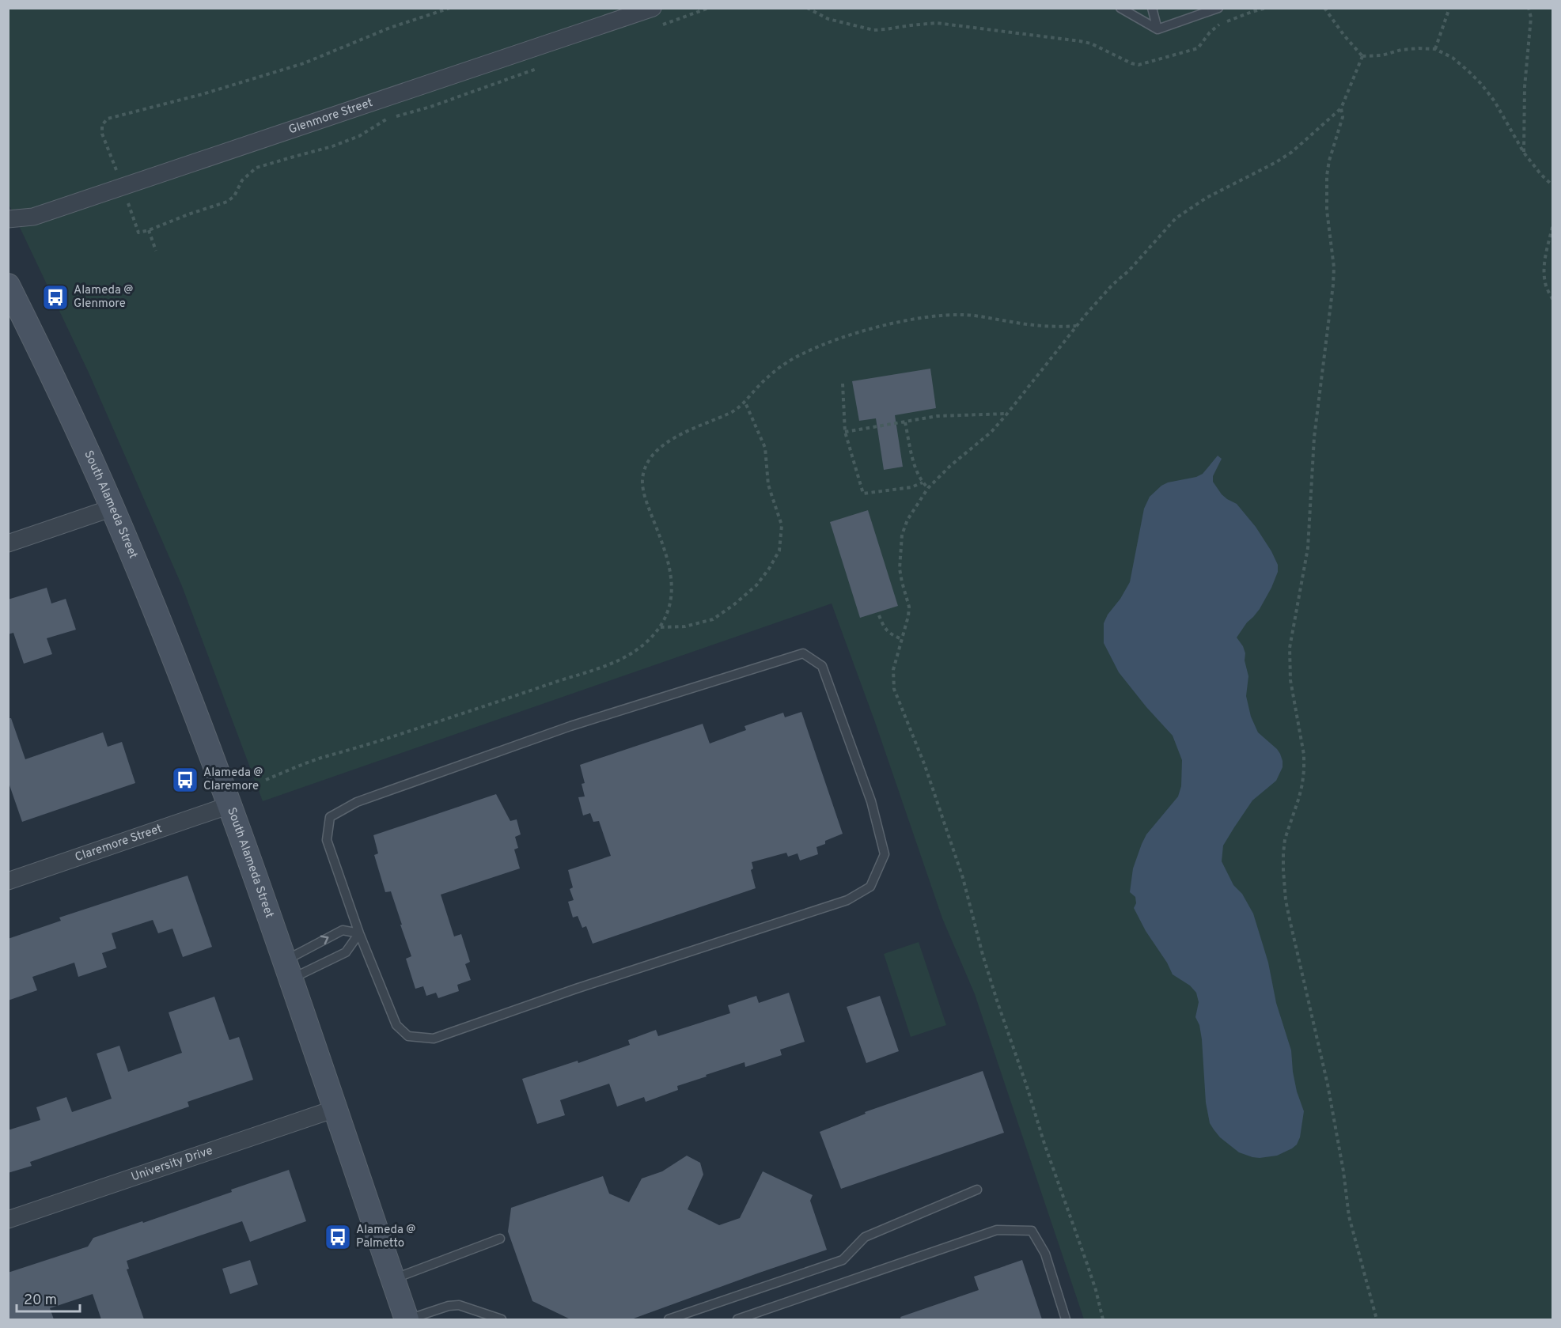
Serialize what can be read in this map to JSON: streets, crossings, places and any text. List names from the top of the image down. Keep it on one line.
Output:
{"streets":{"main road":["South Alameda Street"],"street":["Glenmore Street","Claremore Street","University Drive"]},"crossings":[["South Alameda Street","Claremore Street"],["South Alameda Street","University Drive"]],"places":{"bus stop":["Alameda @ Glenmore","Alameda @ Claremore","Alameda @ Palmetto"]},"scale_bar":"20 m"}
